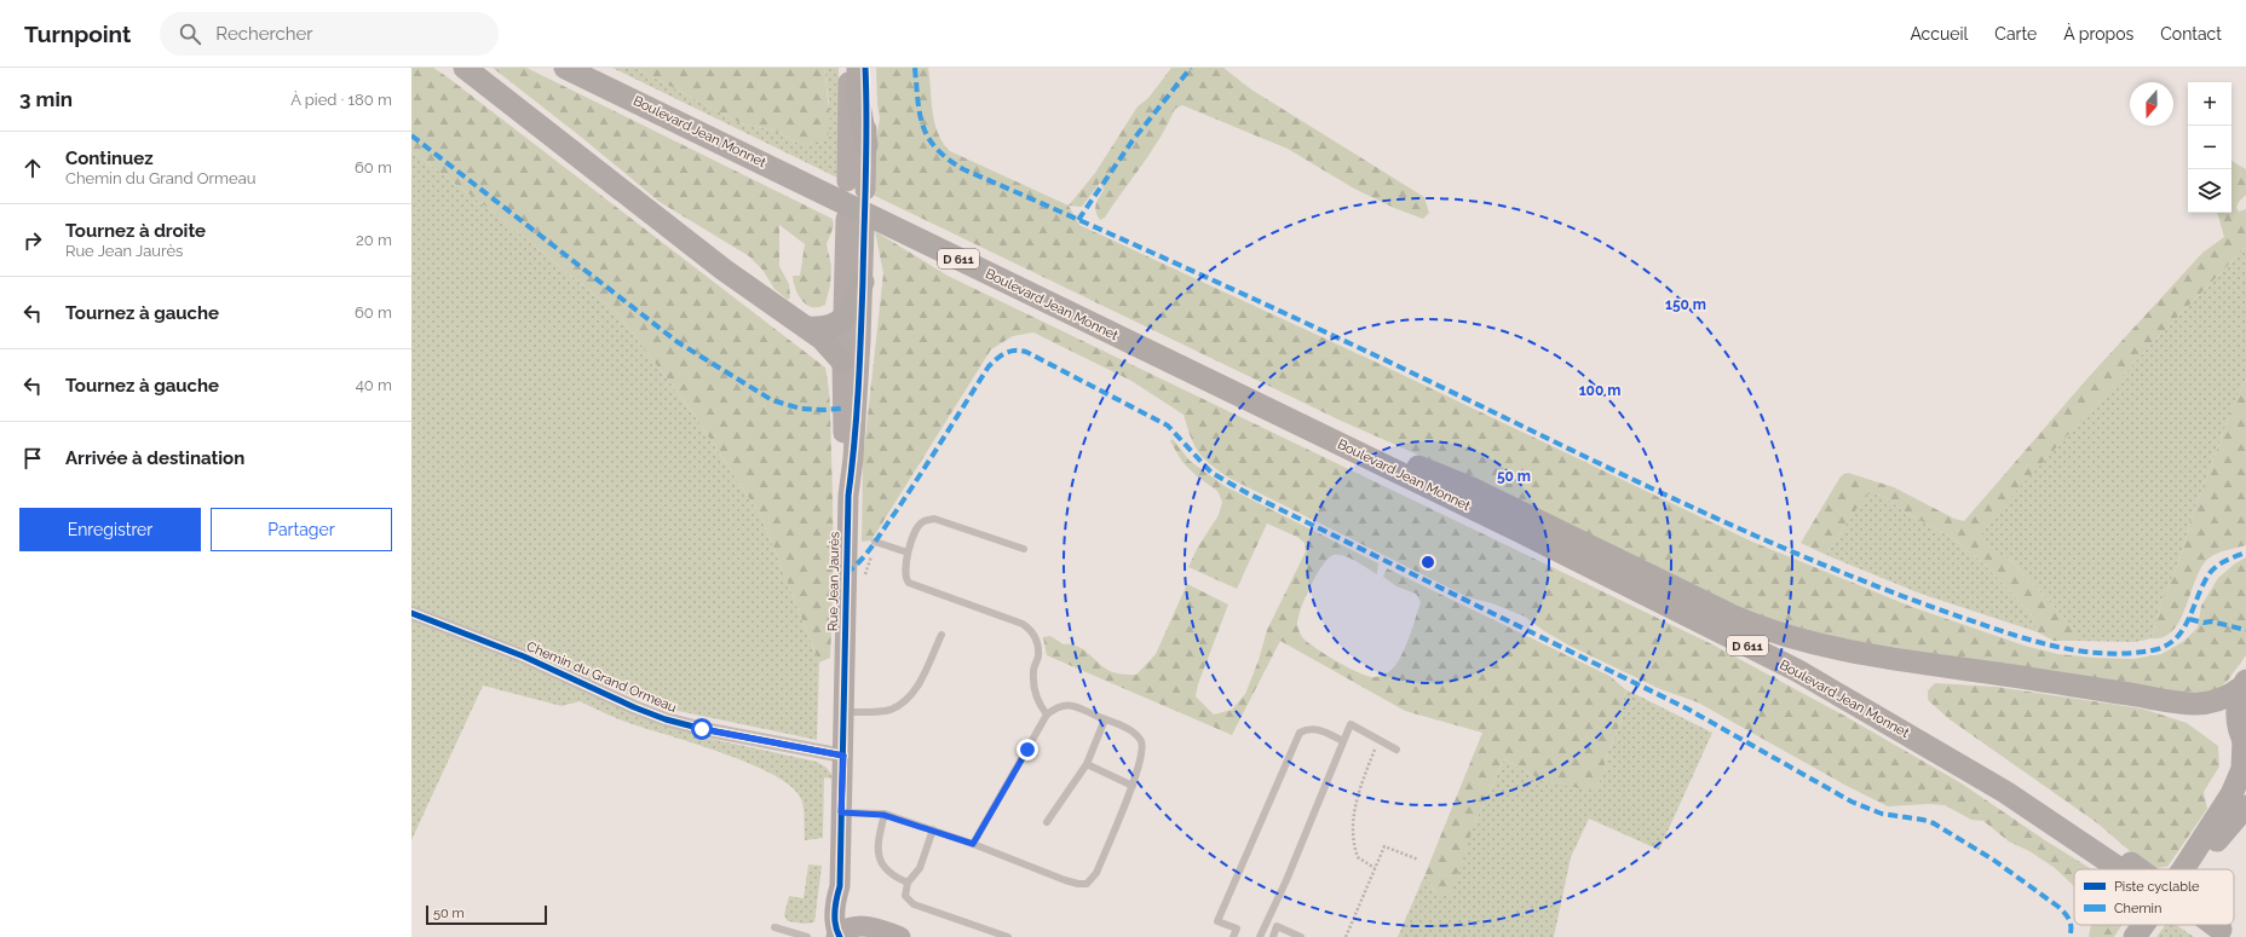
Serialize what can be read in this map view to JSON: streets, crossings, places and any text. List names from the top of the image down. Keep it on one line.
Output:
{"streets":{"main road":["Boulevard Jean Monnet","D 611"],"street":["Rue Jean Jaurès","Chemin du Grand Ormeau"]},"crossings":[["Rue Jean Jaurès","Chemin du Grand Ormeau"]],"legend":["Piste cyclable","Chemin"],"scale_bar":"50 m","north":"bottom","page":{"header":"Turnpoint","search":"Rechercher","nav":["Accueil","Carte","À propos","Contact"],"heading":["3 min","À pied · 180 m"],"map_buttons":["+","−"],"list":[["Continuez","Chemin du Grand Ormeau","60 m"],["Tournez à droite","Rue Jean Jaurès","20 m"],["Tournez à gauche","60 m"],["Tournez à gauche","40 m"],"Arrivée à destination"],"buttons":["Enregistrer","Partager"],"scale":"50 m"},"rings":["150 m","100 m","50 m"]}
